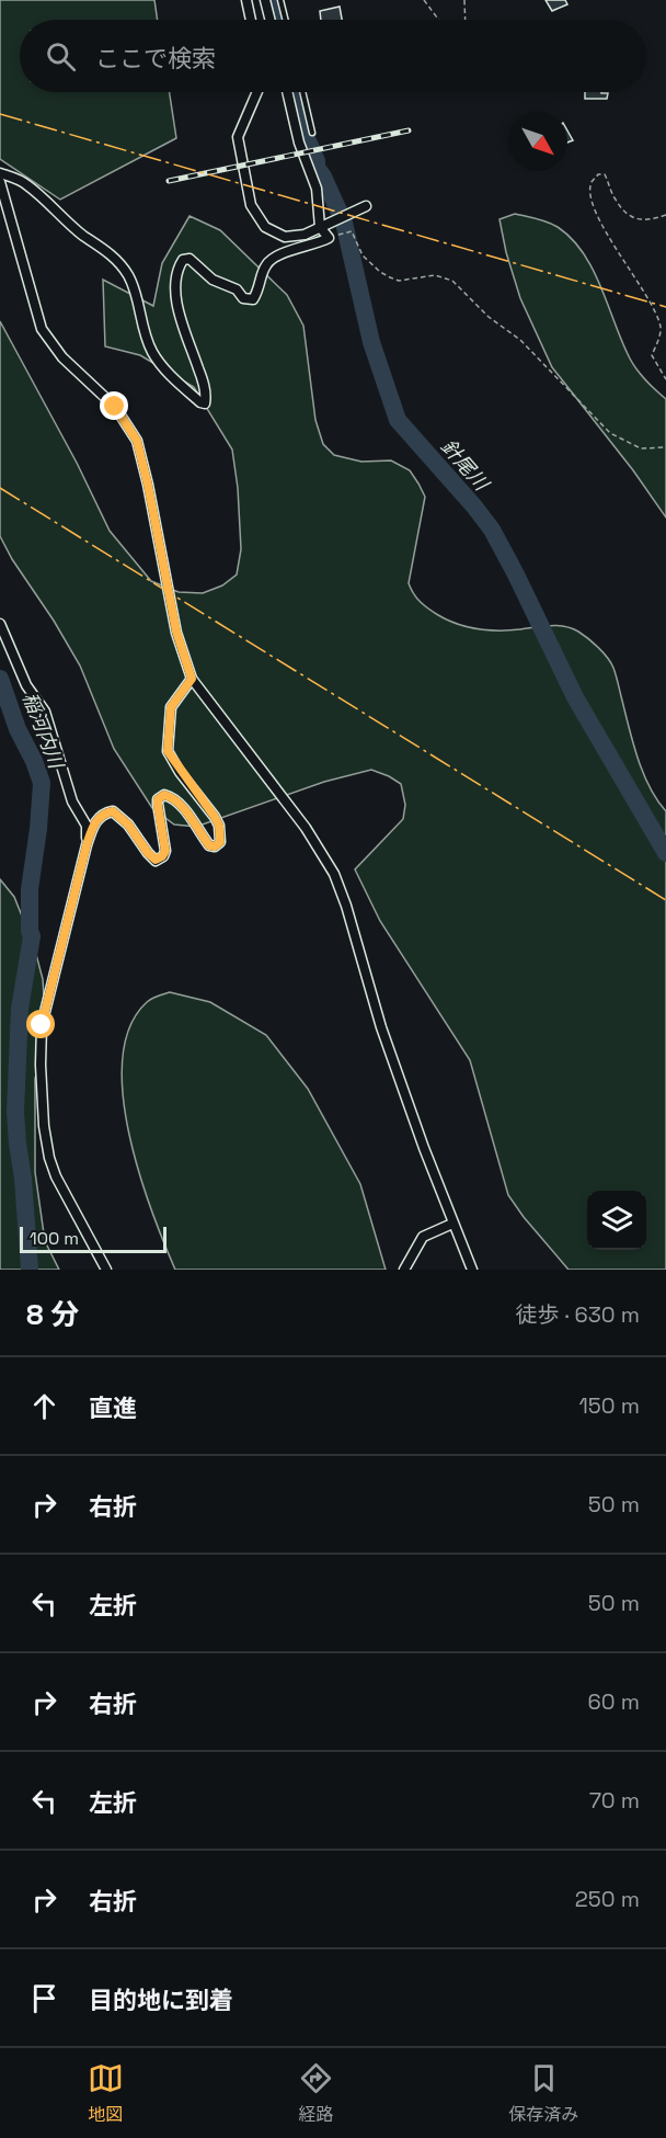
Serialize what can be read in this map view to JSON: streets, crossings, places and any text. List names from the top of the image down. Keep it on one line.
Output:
{"water":["針尾川","稲河内川"],"scale_bar":"100 m","north":"bottom right","page":{"search":"ここで検索","scale":"100 m","heading":["8 分","徒歩 · 630 m"],"list":[["直進","150 m"],["右折","50 m"],["左折","50 m"],["右折","60 m"],["左折","70 m"],["右折","250 m"],"目的地に到着"],"nav":["地図","経路","保存済み"]}}
